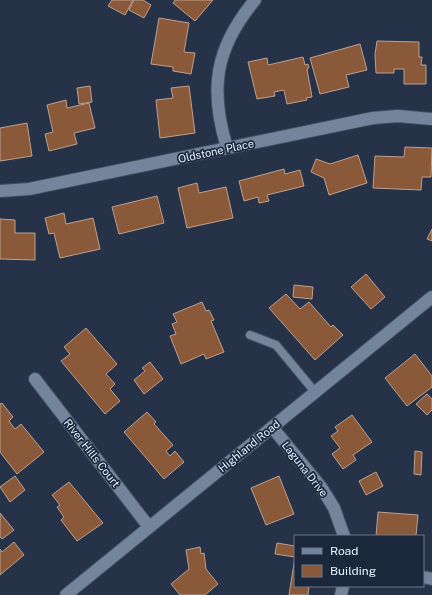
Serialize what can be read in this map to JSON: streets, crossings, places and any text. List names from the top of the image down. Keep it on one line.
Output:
{"streets":{"street":["Oldstone Place","Highland Road","River Hills Court","Laguna Drive"]},"crossings":[["Highland Road","River Hills Court"],["Highland Road","Laguna Drive"]],"legend":["Road","Building"]}
